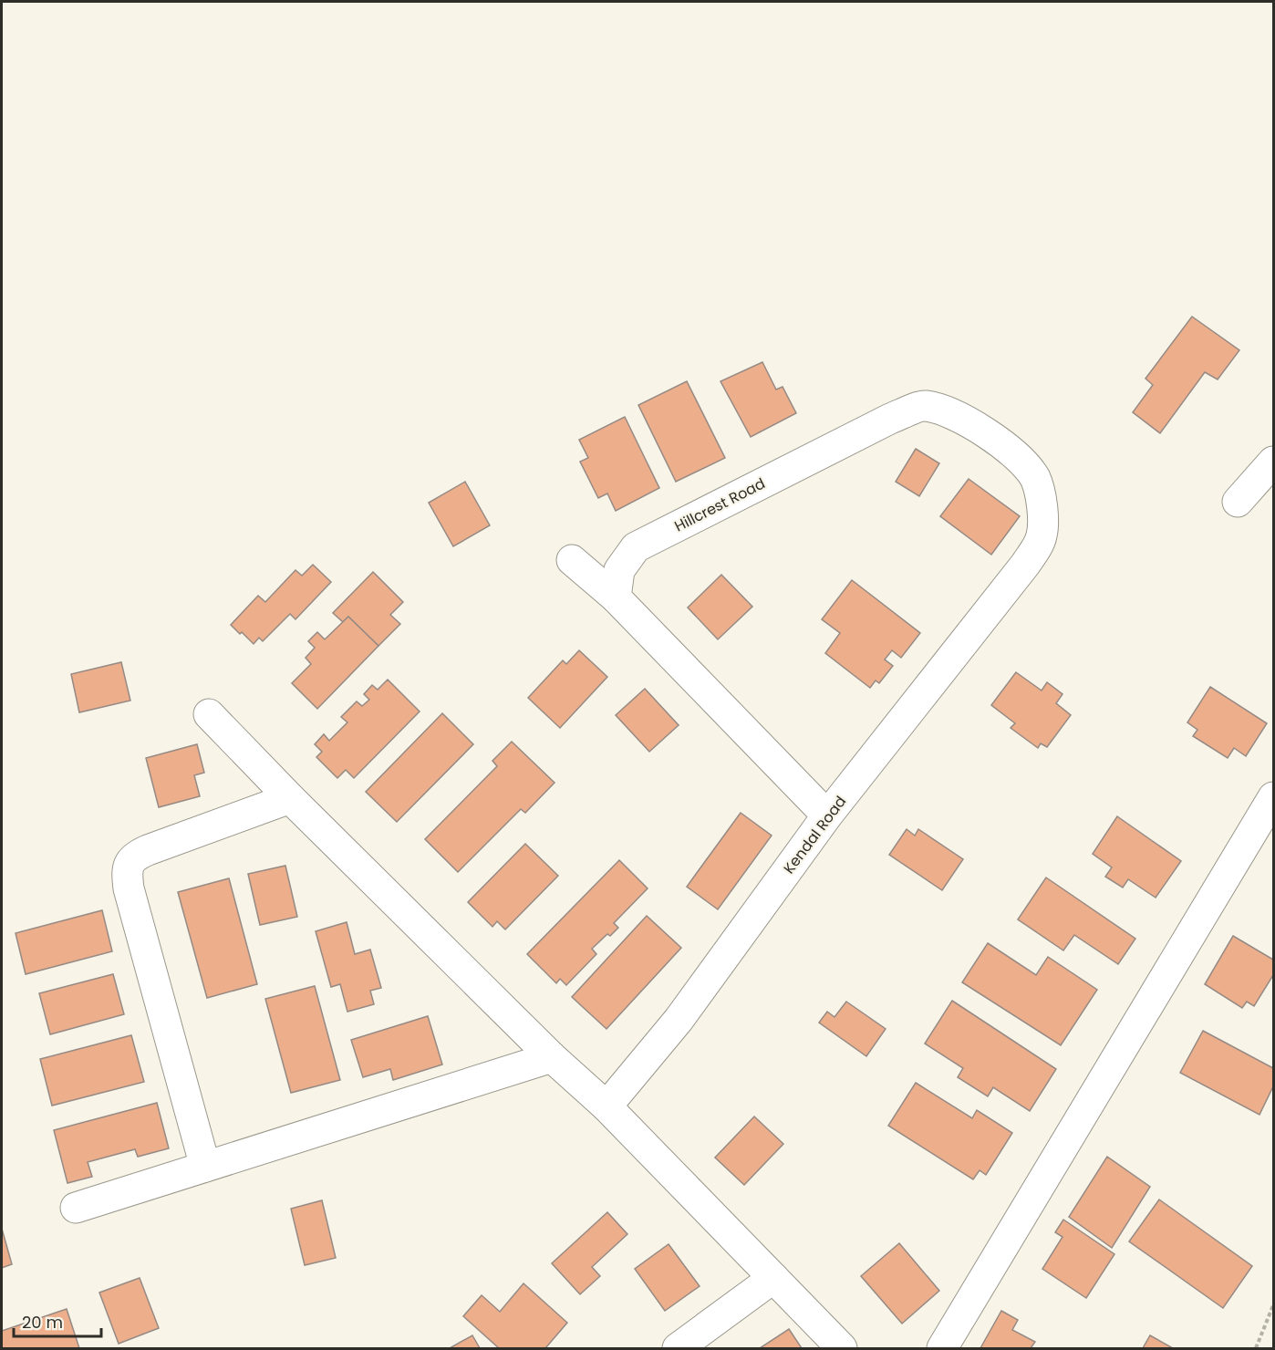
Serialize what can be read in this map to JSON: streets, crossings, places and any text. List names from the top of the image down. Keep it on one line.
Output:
{"streets":{"street":["Hillcrest Road","Kendal Road"]},"crossings":[["Hillcrest Road","Kendal Road"]],"scale_bar":"20 m"}
